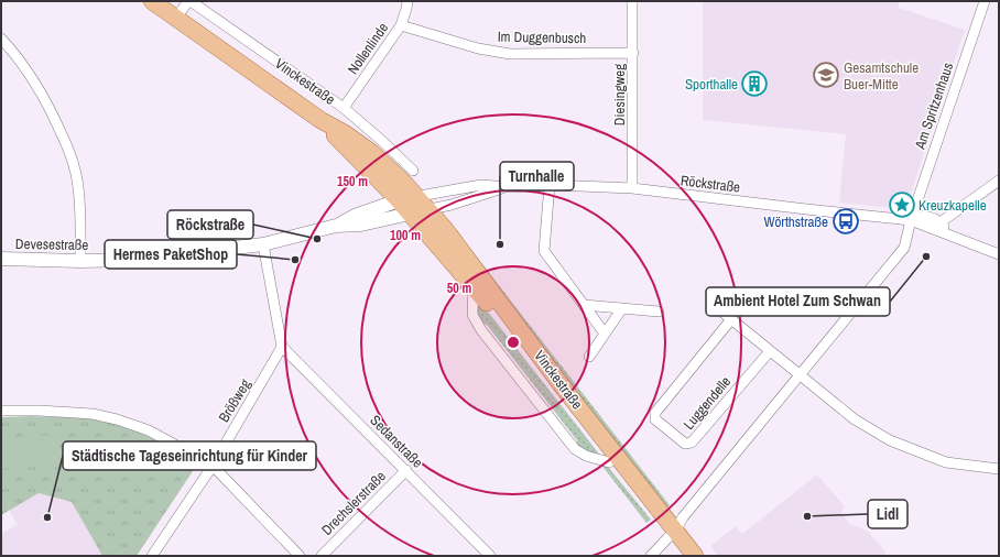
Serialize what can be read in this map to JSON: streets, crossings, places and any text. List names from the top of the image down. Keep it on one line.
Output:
{"streets":{"main road":["Vinckestraße"],"street":["Im Duggenbusch","Nollenlinde","Diesingweg","Am Spritzenhaus","Röckstraße","Devesestraße","Brößweg","Luggendelle","Sedanstraße","Drechslerstraße"]},"crossings":[["Im Duggenbusch","Nollenlinde"],["Im Duggenbusch","Diesingweg"],["Nollenlinde","Vinckestraße"],["Vinckestraße","Röckstraße"],["Vinckestraße","Devesestraße"],["Diesingweg","Röckstraße"],["Am Spritzenhaus","Röckstraße"],["Röckstraße","Devesestraße"],["Brößweg","Sedanstraße"],["Sedanstraße","Drechslerstraße"]],"places":{"school or university":["Gesamtschule Buer-Mitte"],"building":["Sporthalle"],"place":["Kreuzkapelle"],"bus stop":["Wörthstraße"],"other":["Röckstraße","Turnhalle","Ambient Hotel Zum Schwan","Hermes PaketShop","Lidl","Städtische Tageseinrichtung für Kinder"]},"rings":["150 m","100 m","50 m"]}
